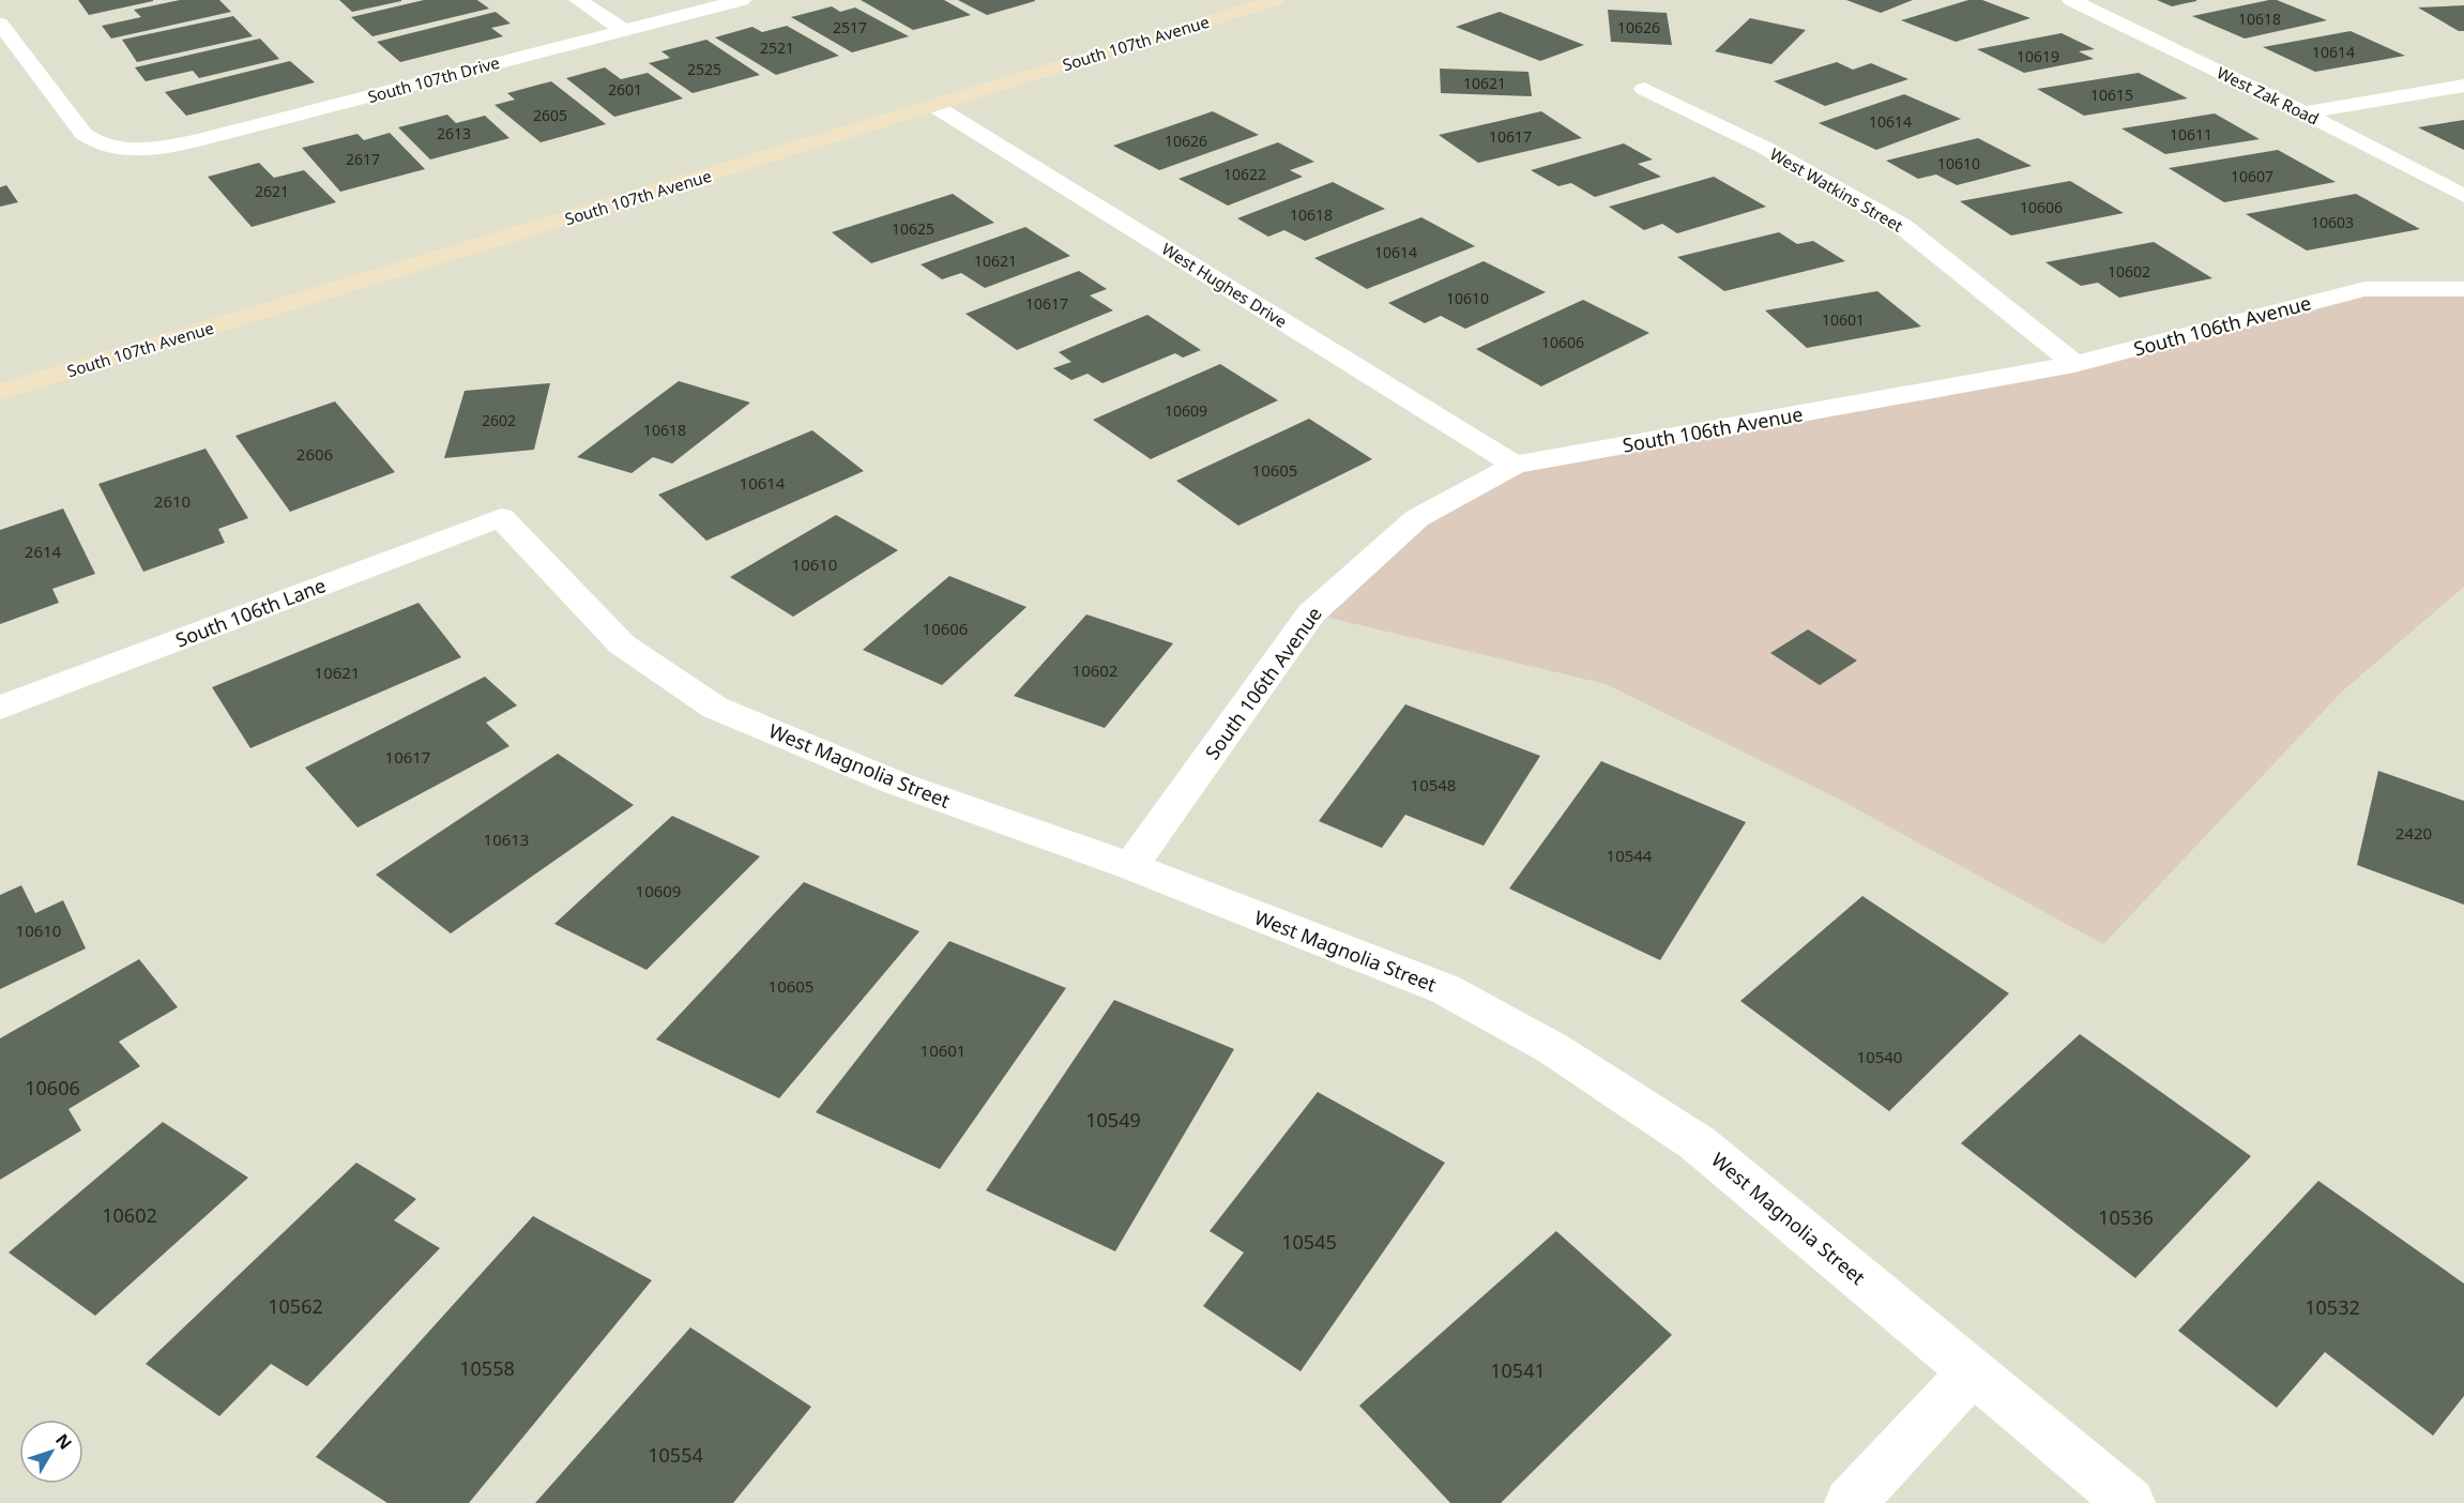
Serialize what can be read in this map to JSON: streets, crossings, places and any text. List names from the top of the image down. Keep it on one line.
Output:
{"streets":{"main road":["South 107th Avenue"],"street":["South 107th Drive","West Zak Road","West Watkins Street","West Hughes Drive","South 106th Avenue","South 106th Lane","West Magnolia Street"]},"crossings":[["South 107th Avenue","West Hughes Drive"],["West Watkins Street","South 106th Avenue"],["West Hughes Drive","South 106th Avenue"],["South 106th Avenue","West Magnolia Street"],["South 106th Lane","West Magnolia Street"]],"house_numbers":["10618","2517","10626","2521","10614","10619","2525","10621","2601","10615","2605","10614","2613","10611","10617","10626","2617","10610","10622","10607","2621","10606","10618","10603","10625","10614","10621","10602","10610","10617","10601","10606","10609","2602","10618","2606","10605","10614","2610","2614","10610","10606","10602","10621","10617","10548","2420","10613","10544","10609","10610","10605","10601","10540","10606","10549","10602","10536","10545","10562","10532","10558","10541","10554"],"north":"top right"}
